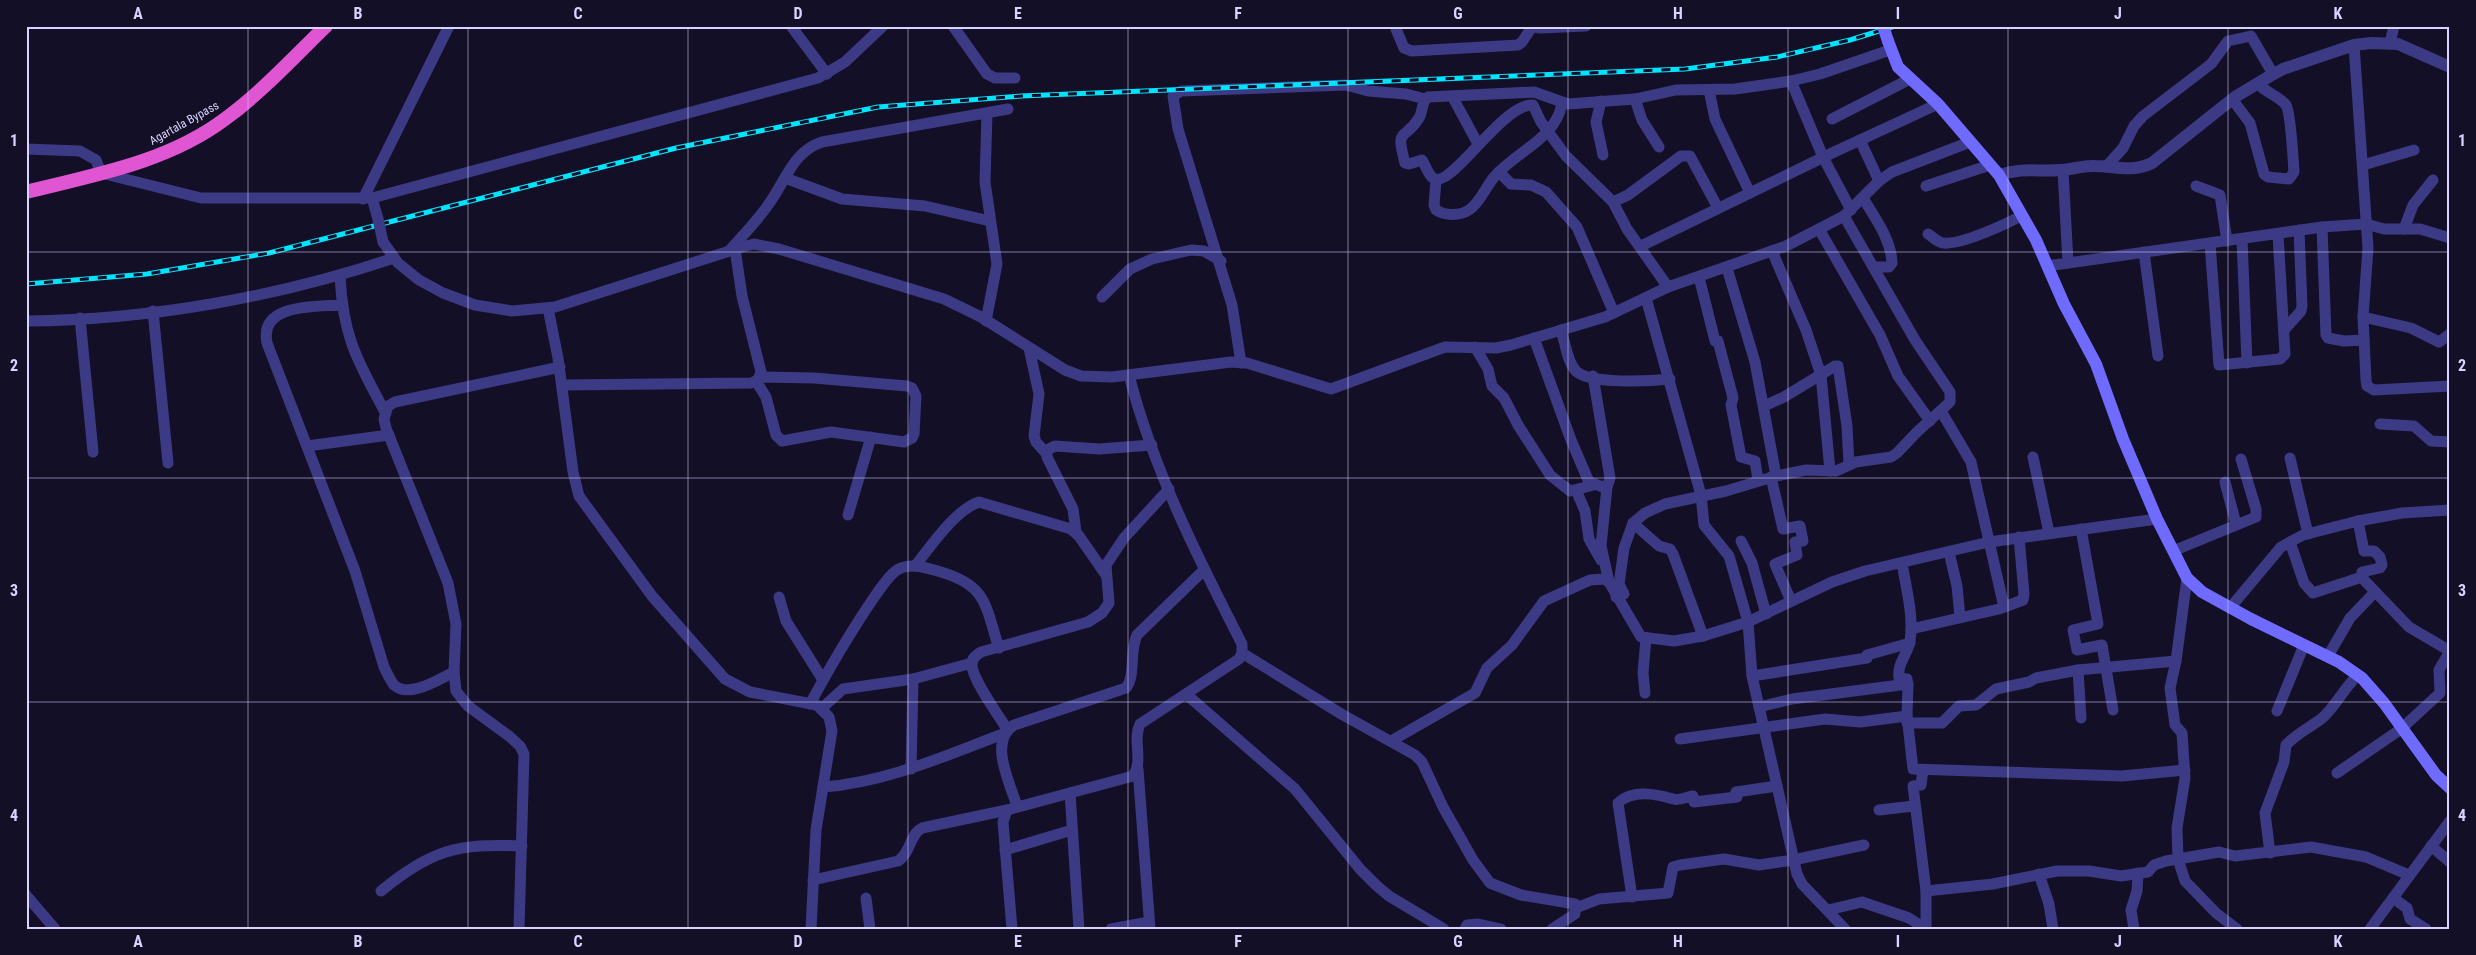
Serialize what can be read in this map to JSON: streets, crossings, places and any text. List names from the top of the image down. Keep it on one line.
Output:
{"streets":{"highway":["Agartala Bypass"]},"grid":{"columns":["A","B","C","D","E","F","G","H","I","J","K"],"rows":["1","2","3","4"]}}
